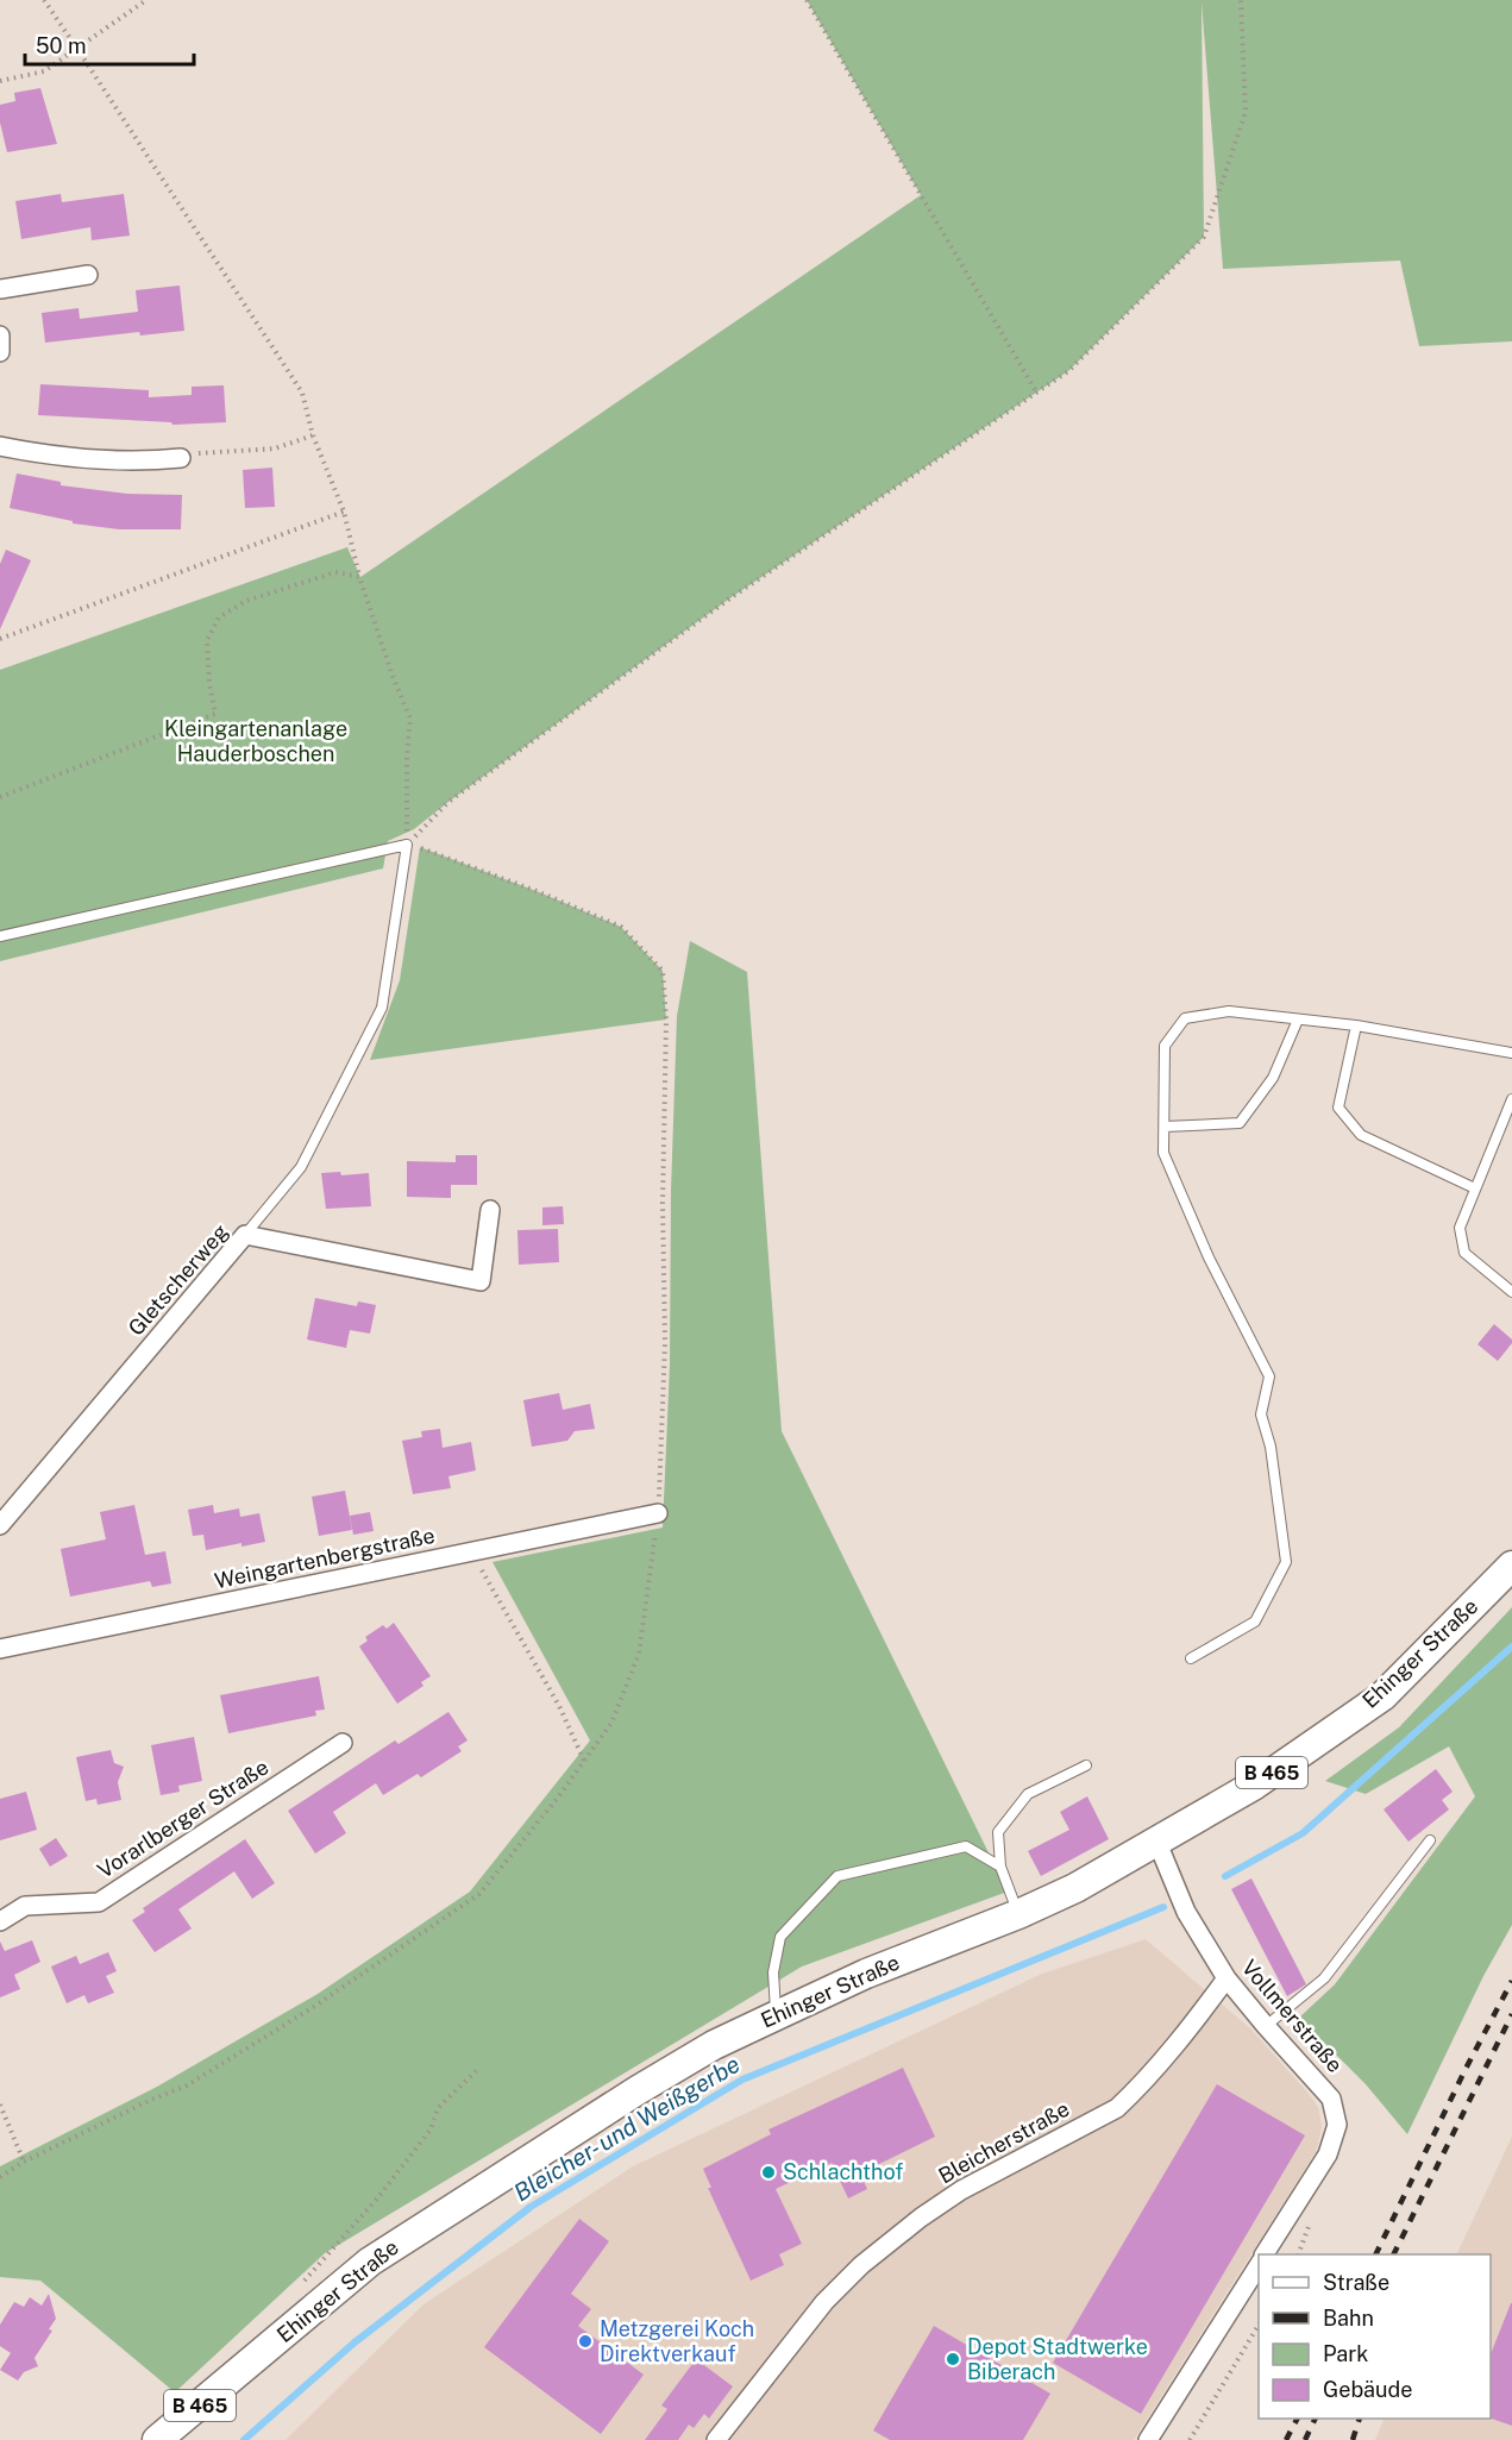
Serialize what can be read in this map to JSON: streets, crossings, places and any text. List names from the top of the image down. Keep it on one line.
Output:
{"streets":{"main road":["Ehinger Straße","B 465"],"street":["Gletscherweg","Weingartenbergstraße","Vorarlberger Straße","Vollmerstraße","Bleicherstraße"]},"crossings":[["Ehinger Straße","Vollmerstraße"],["Vollmerstraße","Bleicherstraße"]],"water":["Bleicher- und Weißgerbe"],"parks":["Kleingartenanlage Hauderboschen"],"places":["Schlachthof","Metzgerei Koch Direktverkauf","Depot Stadtwerke Biberach"],"legend":["Straße","Bahn","Park","Gebäude"],"scale_bar":"50 m"}
